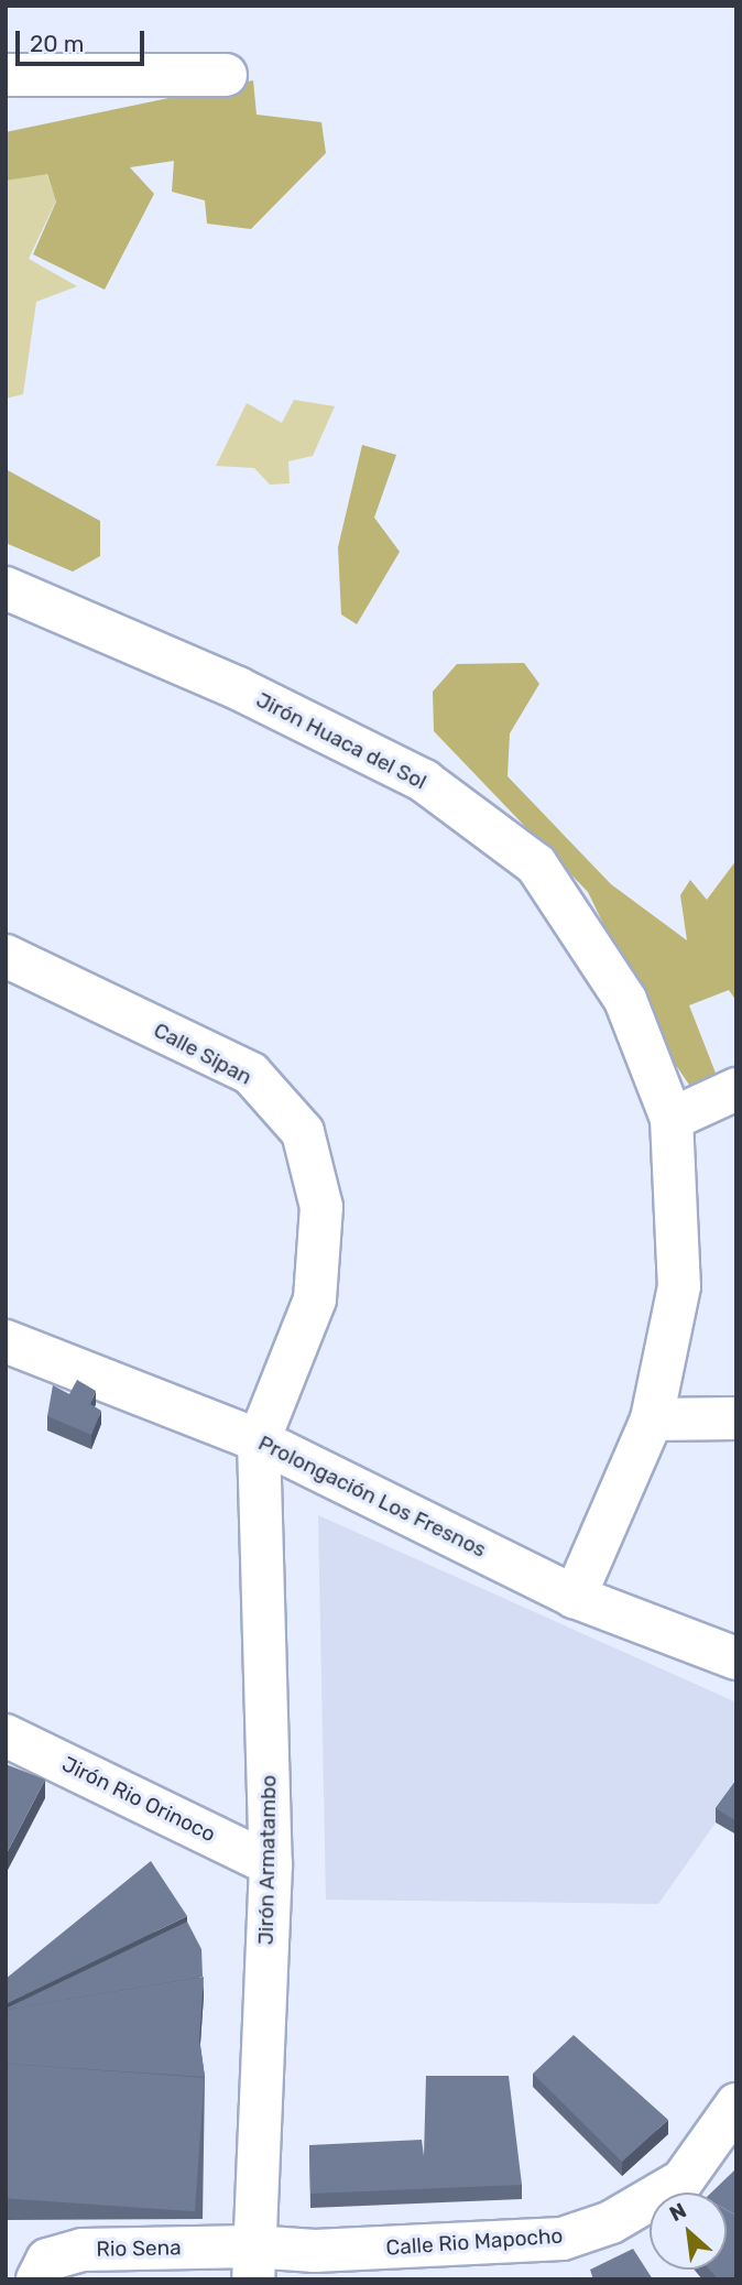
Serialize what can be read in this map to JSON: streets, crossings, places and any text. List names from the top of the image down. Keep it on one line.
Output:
{"streets":{"street":["Jirón Huaca del Sol","Calle Sipan","Prolongación Los Fresnos","Jirón Rio Orinoco","Jirón Armatambo","Calle Rio Mapocho","Rio Sena"]},"crossings":[["Jirón Huaca del Sol","Prolongación Los Fresnos"],["Calle Sipan","Prolongación Los Fresnos"],["Calle Sipan","Jirón Armatambo"],["Prolongación Los Fresnos","Jirón Armatambo"],["Jirón Rio Orinoco","Jirón Armatambo"],["Jirón Armatambo","Calle Rio Mapocho"],["Jirón Armatambo","Rio Sena"],["Calle Rio Mapocho","Rio Sena"]],"scale_bar":"20 m","north":"top left"}
